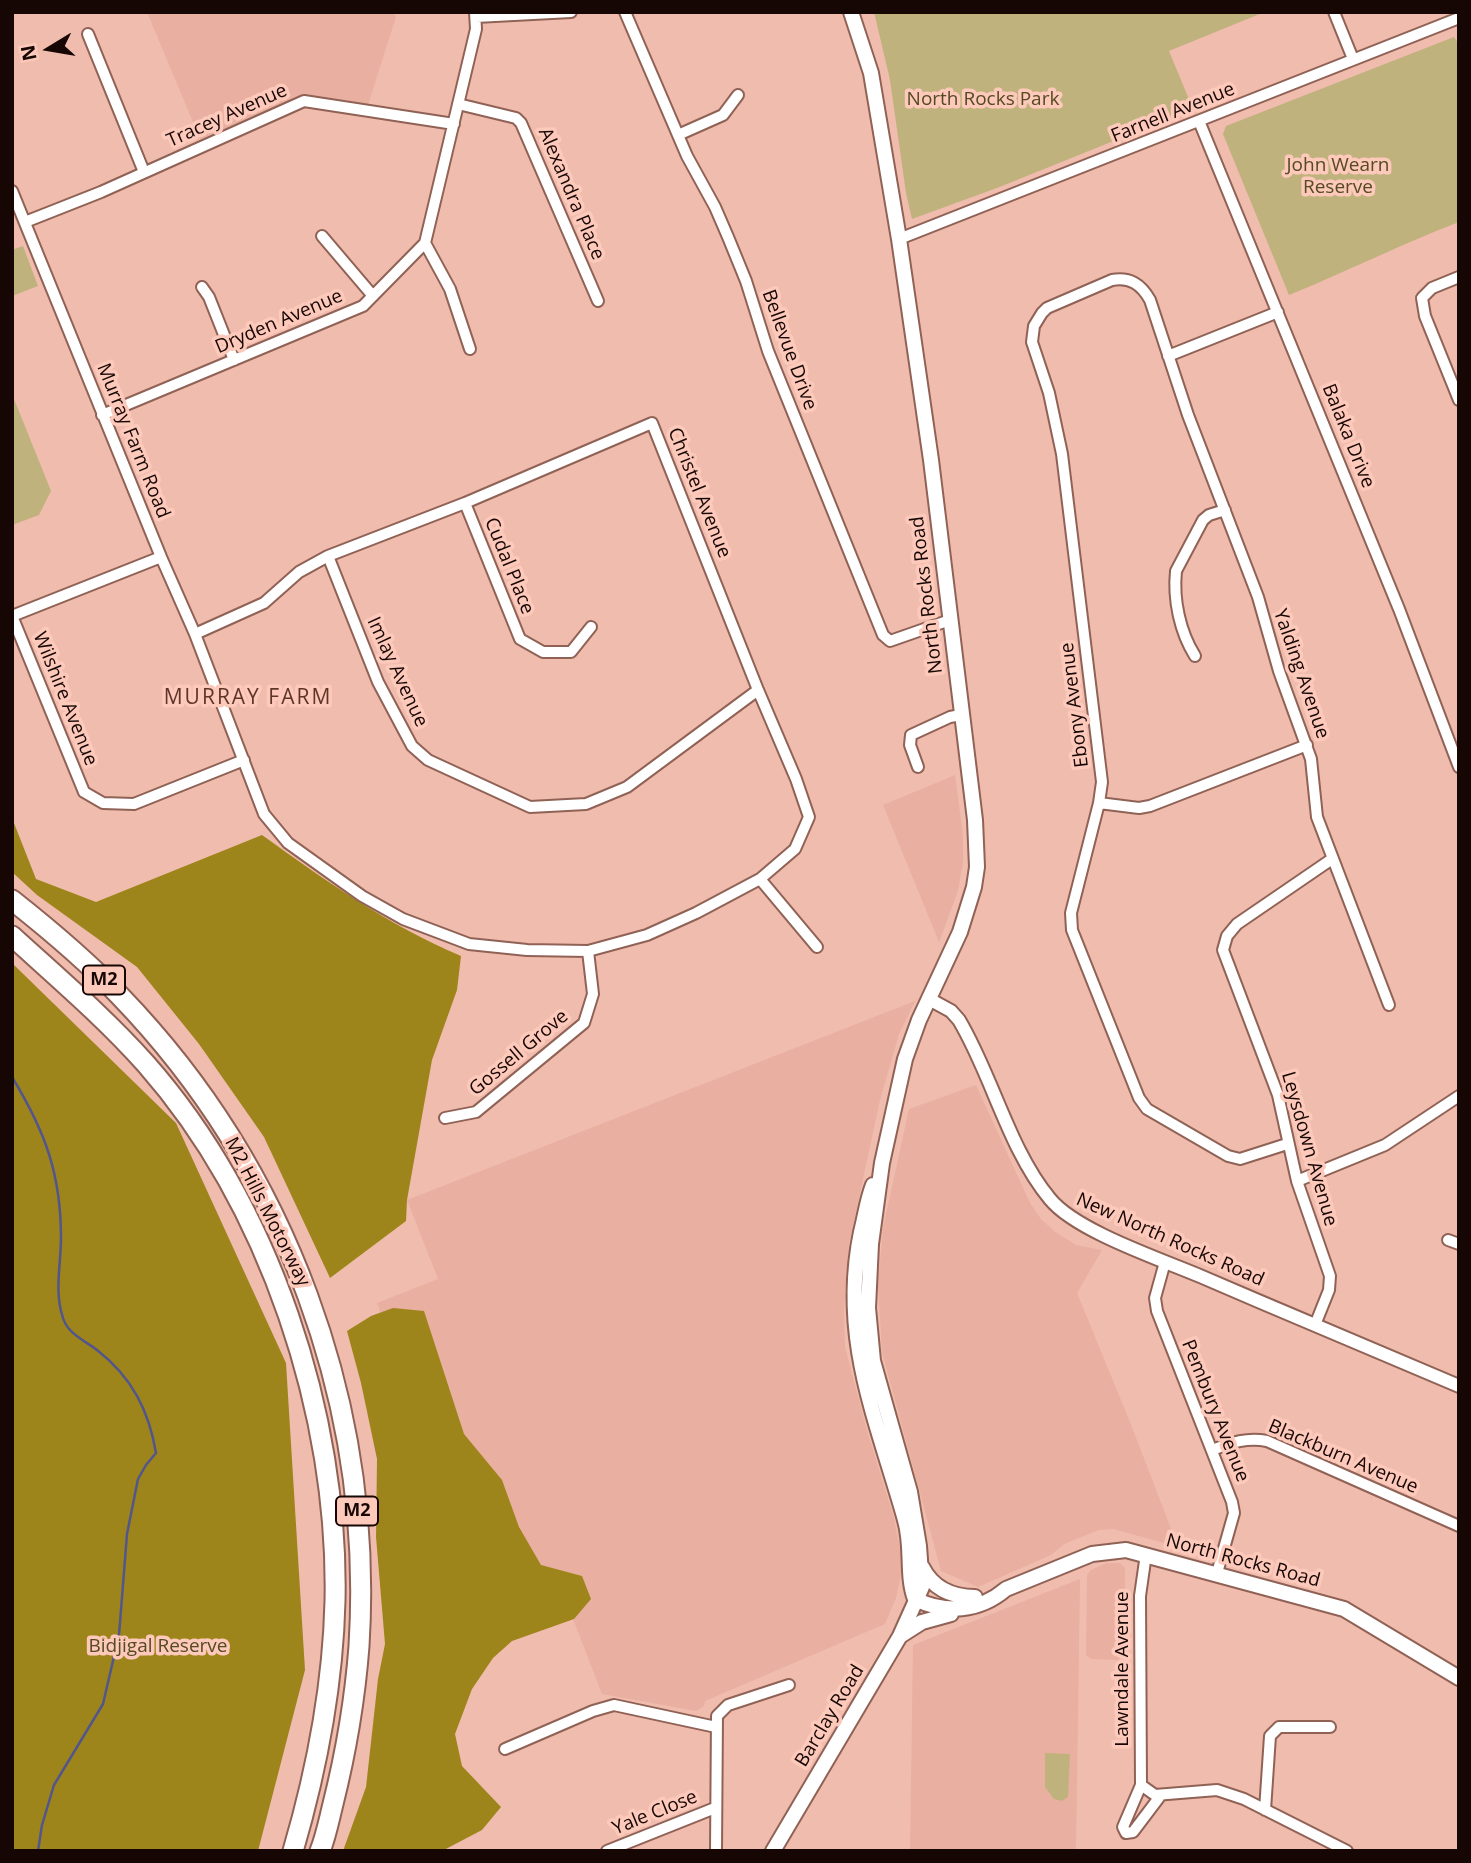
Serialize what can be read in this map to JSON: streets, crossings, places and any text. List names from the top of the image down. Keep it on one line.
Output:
{"streets":{"highway":["M2","M2 Hills Motorway"],"main road":["North Rocks Road","Barclay Road"],"street":["Farnell Avenue","Tracey Avenue","Alexandra Place","Dryden Avenue","Bellevue Drive","Balaka Drive","Murray Farm Road","Christel Avenue","Cudal Place","Imlay Avenue","Yalding Avenue","Wilshire Avenue","Ebony Avenue","Gossell Grove","Leysdown Avenue","New North Rocks Road","Pembury Avenue","Blackburn Avenue","Lawndale Avenue","Yale Close"]},"crossings":[["Farnell Avenue","Balaka Drive"],["Farnell Avenue","North Rocks Road"],["Tracey Avenue","Murray Farm Road"],["Dryden Avenue","Murray Farm Road"],["Bellevue Drive","North Rocks Road"],["Murray Farm Road","Christel Avenue"],["Murray Farm Road","Wilshire Avenue"],["Christel Avenue","Cudal Place"],["Christel Avenue","Imlay Avenue"],["Christel Avenue","Wilshire Avenue"],["Christel Avenue","Gossell Grove"],["North Rocks Road","New North Rocks Road"],["North Rocks Road","Pembury Avenue"],["North Rocks Road","Lawndale Avenue"],["North Rocks Road","Barclay Road"],["Yalding Avenue","Ebony Avenue"],["Yalding Avenue","Leysdown Avenue"],["Ebony Avenue","Leysdown Avenue"],["Leysdown Avenue","New North Rocks Road"],["New North Rocks Road","Pembury Avenue"],["Pembury Avenue","Blackburn Avenue"]],"districts":["MURRAY FARM"],"parks":["North Rocks Park","John Wearn Reserve","Bidjigal Reserve"],"north":"left"}
